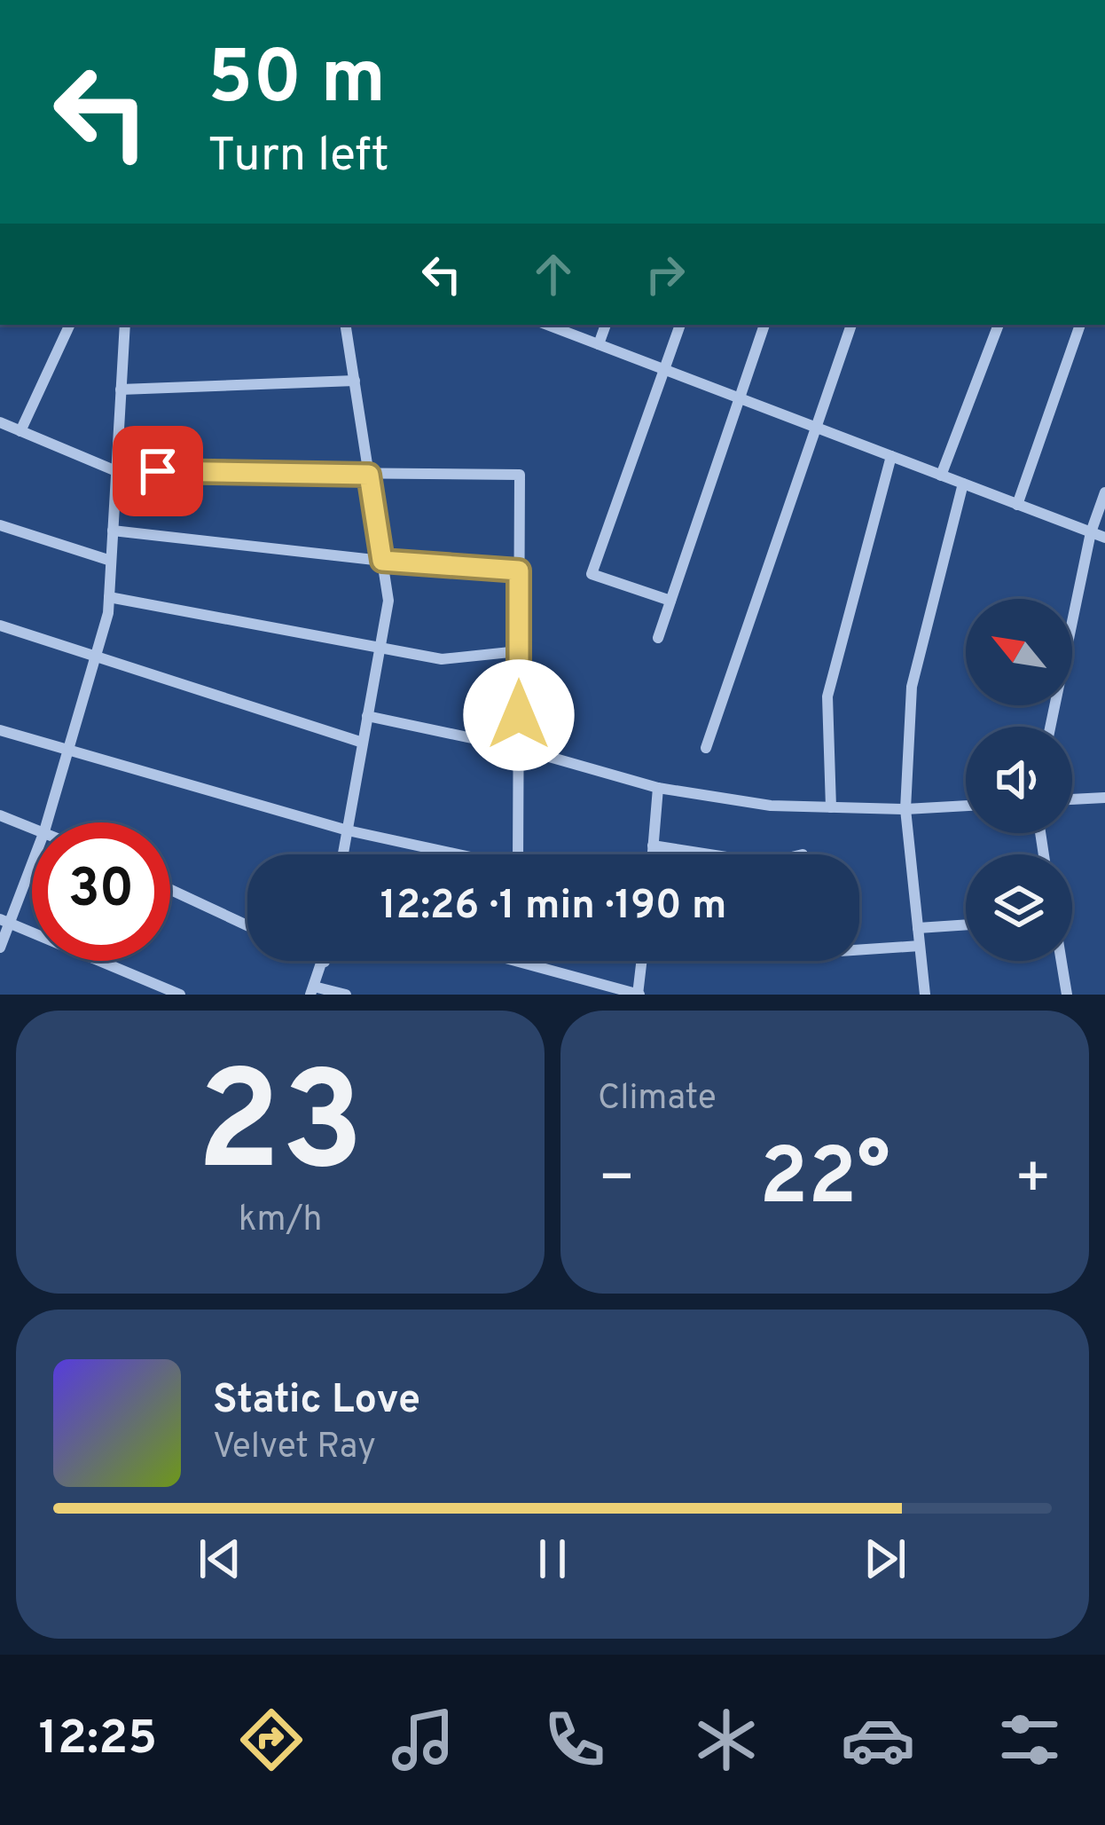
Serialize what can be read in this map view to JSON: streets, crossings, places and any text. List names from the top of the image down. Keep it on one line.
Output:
{"north":"top left","page":{"turn":["50 m","Turn left"],"limit":"30","trip":"12:26 · 1 min · 190 m","tile":[["23","km/h"],"Climate"],"heat":["−","22°","+"],"song":["Static Love","Velvet Ray"],"tabs":"12:25"}}
